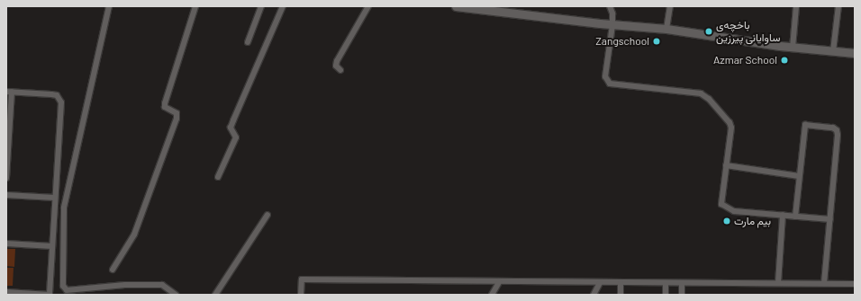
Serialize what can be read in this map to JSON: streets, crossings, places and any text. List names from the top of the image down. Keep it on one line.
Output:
{"places":["باخچەی ساوایانی پیرزین","Zangschool","Azmar School","بیم مارت"]}
